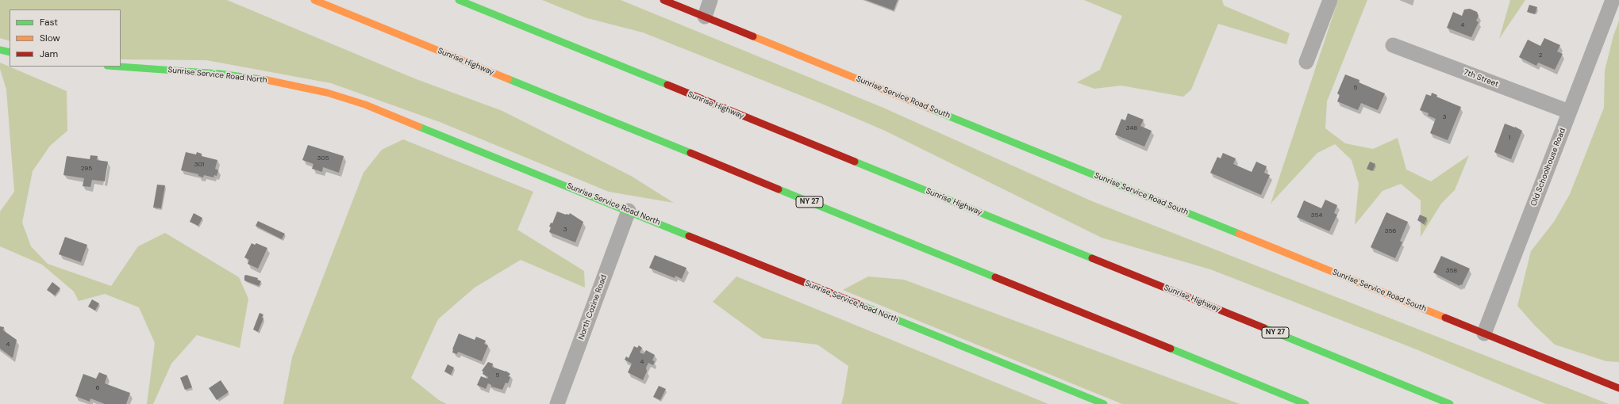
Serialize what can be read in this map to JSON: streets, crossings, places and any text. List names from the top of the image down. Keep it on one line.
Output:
{"streets":{"main road":["Sunrise Highway","Sunrise Service Road North","Sunrise Service Road South","NY 27"],"street":["7th Street","Old Schoolhouse Road","North Cozine Road"]},"crossings":[["Sunrise Service Road North","North Cozine Road"],["7th Street","Old Schoolhouse Road"],["Sunrise Service Road South","Old Schoolhouse Road"]],"house_numbers":["4","2","5","3","348","1","305","301","295","354","3","356","358","4","4","5","6"],"legend":["Fast","Slow","Jam"]}
